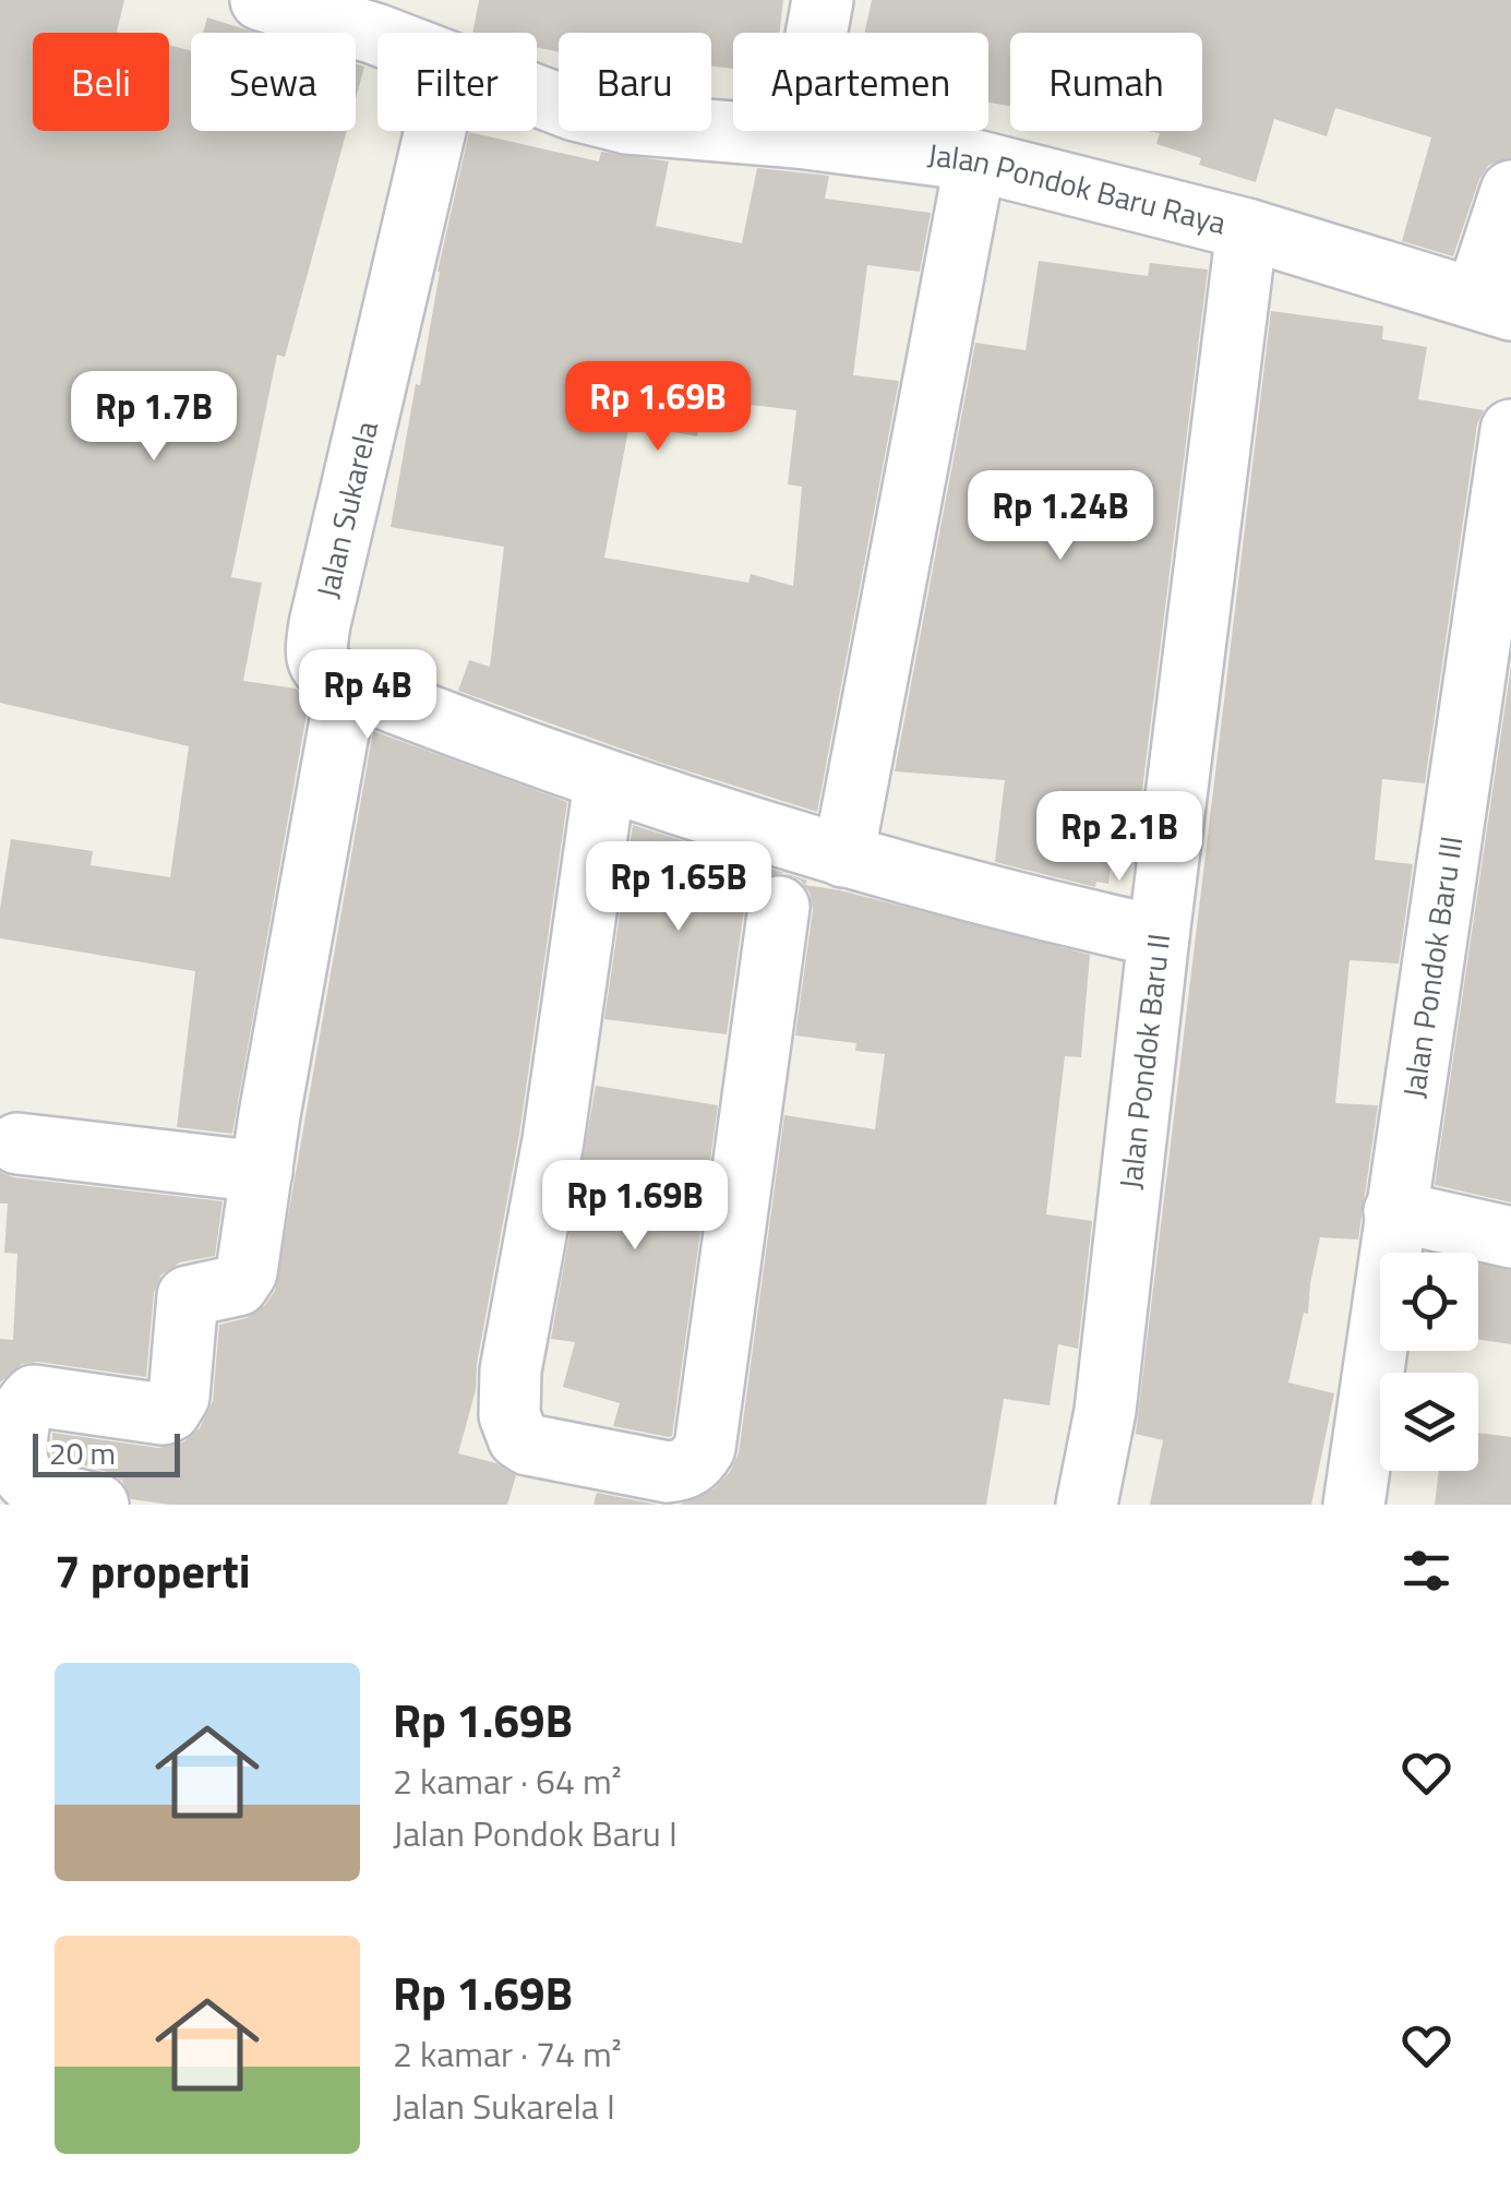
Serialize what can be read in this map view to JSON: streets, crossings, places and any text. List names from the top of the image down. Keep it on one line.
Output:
{"streets":{"street":["Jalan Pondok Baru Raya","Jalan Sukarela","Jalan Pondok Baru III","Jalan Pondok Baru II"]},"crossings":[["Jalan Pondok Baru Raya","Jalan Pondok Baru II"]],"scale_bar":"20 m","page":{"chip":["Beli","Sewa","Filter","Baru","Apartemen","Rumah"],"price":["Rp 1.69B","Rp 1.7B","Rp 1.24B","Rp 4B","Rp 2.1B","Rp 1.65B","Rp 1.69B"],"scale":"20 m","heading":"7 properti","list":[{"name":"Rp 1.69B","note":"2 kamar · 64 m² · Jalan Pondok Baru I"},{"name":"Rp 1.69B","note":"2 kamar · 74 m² · Jalan Sukarela I"}]}}
